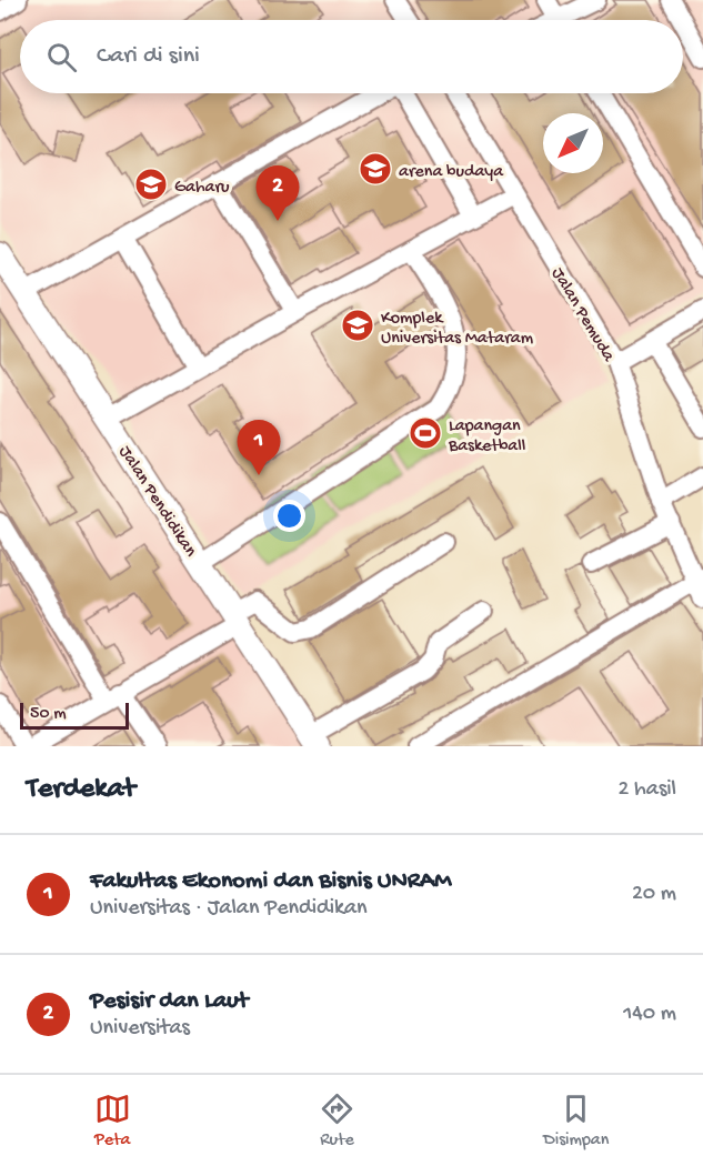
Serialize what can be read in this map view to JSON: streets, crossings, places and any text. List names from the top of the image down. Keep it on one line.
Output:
{"streets":{"main road":["Jalan Pendidikan"],"street":["Jalan Pemuda"]},"places":{"school or university":["arena budaya","Gaharu","Komplek Universitas Mataram"],"sports":["Lapangan Basketball"]},"scale_bar":"50 m","north":"bottom left","page":{"search":"Cari di sini","pins":["2","1"],"scale":"50 m","heading":["Terdekat","2 hasil"],"list":[{"mark":"1","name":"Fakultas Ekonomi dan Bisnis UNRAM","note":"Universitas · Jalan Pendidikan","value":"20 m"},{"mark":"2","name":"Pesisir dan Laut","note":"Universitas","value":"140 m"}],"nav":["Peta","Rute","Disimpan"]}}
